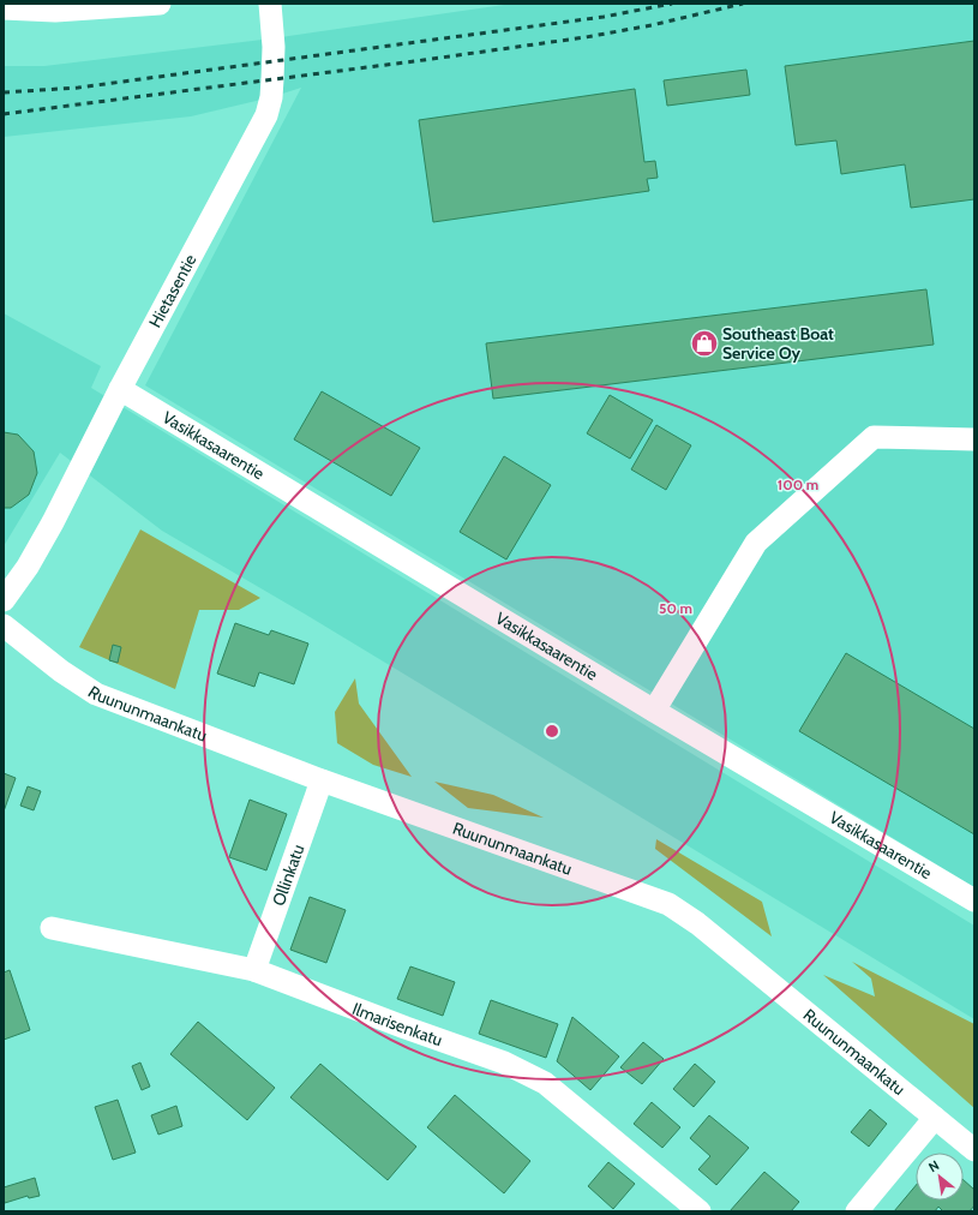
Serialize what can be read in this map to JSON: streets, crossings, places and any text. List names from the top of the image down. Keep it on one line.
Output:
{"streets":{"street":["Hietasentie","Vasikkasaarentie","Ruununmaankatu","Ollinkatu","Ilmarisenkatu"]},"crossings":[["Hietasentie","Vasikkasaarentie"],["Ruununmaankatu","Ollinkatu"],["Ollinkatu","Ilmarisenkatu"]],"places":{"shop":["Southeast Boat Service Oy"]},"north":"top left","rings":["100 m","50 m"]}
